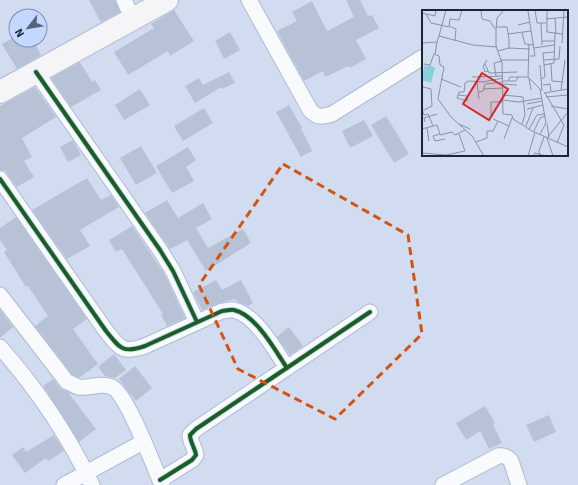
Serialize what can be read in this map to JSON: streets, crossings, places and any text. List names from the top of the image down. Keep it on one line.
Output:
{"north":"bottom left"}
